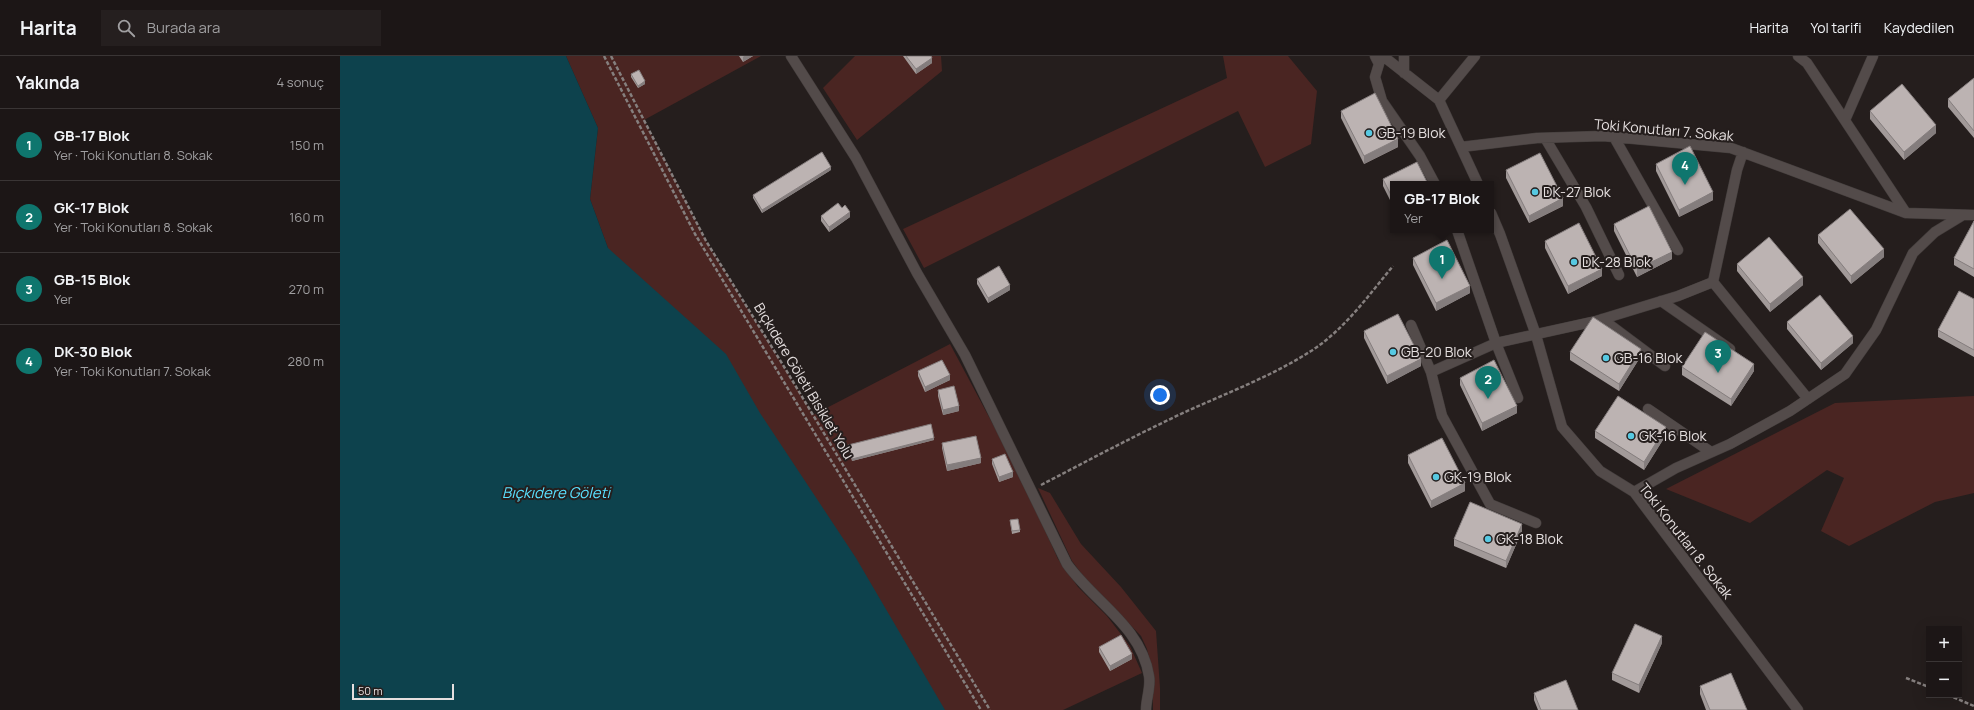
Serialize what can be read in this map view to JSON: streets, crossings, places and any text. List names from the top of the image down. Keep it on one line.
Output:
{"streets":{"street":["Toki Konutları 7. Sokak","Toki Konutları 8. Sokak"],"path":["Bıçkıdere Göleti Bisiklet Yolu"]},"water":["Bıçkıdere Göleti"],"places":["GB-19 Blok","DK-27 Blok","DK-28 Blok","GB-20 Blok","GB-16 Blok","GK-16 Blok","GK-19 Blok","GK-18 Blok"],"scale_bar":"50 m","page":{"header":"Harita","search":"Burada ara","nav":["Harita","Yol tarifi","Kaydedilen"],"heading":["Yakında","4 sonuç"],"list":[{"mark":"1","name":"GB-17 Blok","note":"Yer · Toki Konutları 8. Sokak","value":"150 m"},{"mark":"2","name":"GK-17 Blok","note":"Yer · Toki Konutları 8. Sokak","value":"160 m"},{"mark":"3","name":"GB-15 Blok","note":"Yer","value":"270 m"},{"mark":"4","name":"DK-30 Blok","note":"Yer · Toki Konutları 7. Sokak","value":"280 m"}],"pins":["4","1","3","2"],"popup":["GB-17 Blok","Yer"],"map_buttons":["+","−"],"scale":"50 m"}}
